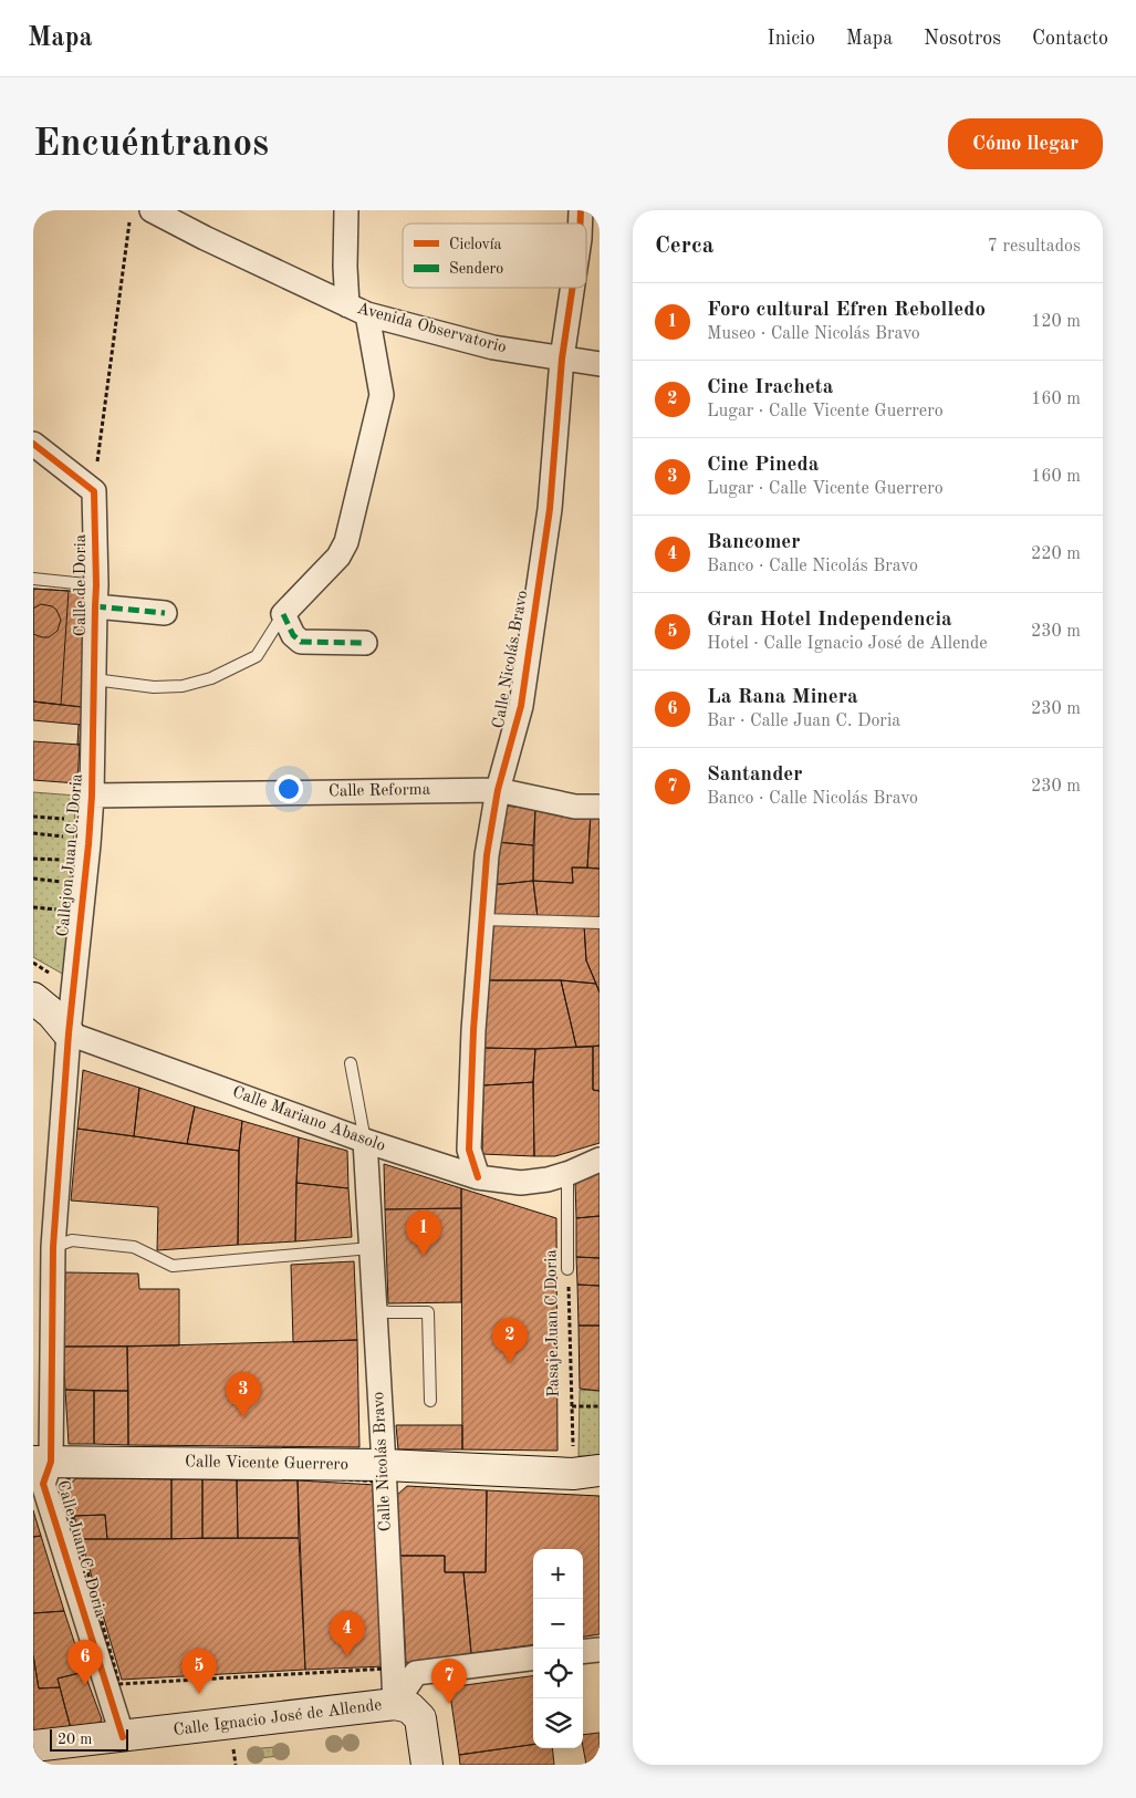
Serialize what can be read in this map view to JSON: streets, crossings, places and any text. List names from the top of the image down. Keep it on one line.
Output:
{"streets":{"street":["Avenida Observatorio","Calle de Doria","Calle Nicolás Bravo","Calle Reforma","Callejon Juan C. Doria","Calle Mariano Abasolo","Calle Vicente Guerrero","Calle Juan C. Doria","Calle Ignacio José de Allende"],"lane":["Pasaje Juan C Doria"]},"crossings":[["Avenida Observatorio","Calle Nicolás Bravo"],["Calle de Doria","Callejon Juan C. Doria"],["Calle Nicolás Bravo","Calle Reforma"],["Calle Nicolás Bravo","Calle Mariano Abasolo"],["Calle Nicolás Bravo","Calle Vicente Guerrero"],["Calle Nicolás Bravo","Calle Ignacio José de Allende"],["Calle Reforma","Callejon Juan C. Doria"],["Callejon Juan C. Doria","Calle Mariano Abasolo"],["Callejon Juan C. Doria","Calle Juan C. Doria"],["Calle Mariano Abasolo","Pasaje Juan C Doria"],["Calle Mariano Abasolo","Calle Juan C. Doria"],["Pasaje Juan C Doria","Calle Vicente Guerrero"],["Calle Vicente Guerrero","Calle Juan C. Doria"],["Calle Juan C. Doria","Calle Ignacio José de Allende"]],"legend":["Ciclovía","Sendero"],"scale_bar":"20 m","page":{"header":"Mapa","nav":["Inicio","Mapa","Nosotros","Contacto"],"buttons":"Cómo llegar","title":"Encuéntranos","heading":["Cerca","7 resultados"],"list":[{"mark":"1","name":"Foro cultural Efren Rebolledo","note":"Museo · Calle Nicolás Bravo","value":"120 m"},{"mark":"2","name":"Cine Iracheta","note":"Lugar · Calle Vicente Guerrero","value":"160 m"},{"mark":"3","name":"Cine Pineda","note":"Lugar · Calle Vicente Guerrero","value":"160 m"},{"mark":"4","name":"Bancomer","note":"Banco · Calle Nicolás Bravo","value":"220 m"},{"mark":"5","name":"Gran Hotel Independencia","note":"Hotel · Calle Ignacio José de Allende","value":"230 m"},{"mark":"6","name":"La Rana Minera","note":"Bar · Calle Juan C. Doria","value":"230 m"},{"mark":"7","name":"Santander","note":"Banco · Calle Nicolás Bravo","value":"230 m"}],"pins":["1","2","3","4","6","5","7"],"map_buttons":["+","−"],"scale":"20 m"}}
